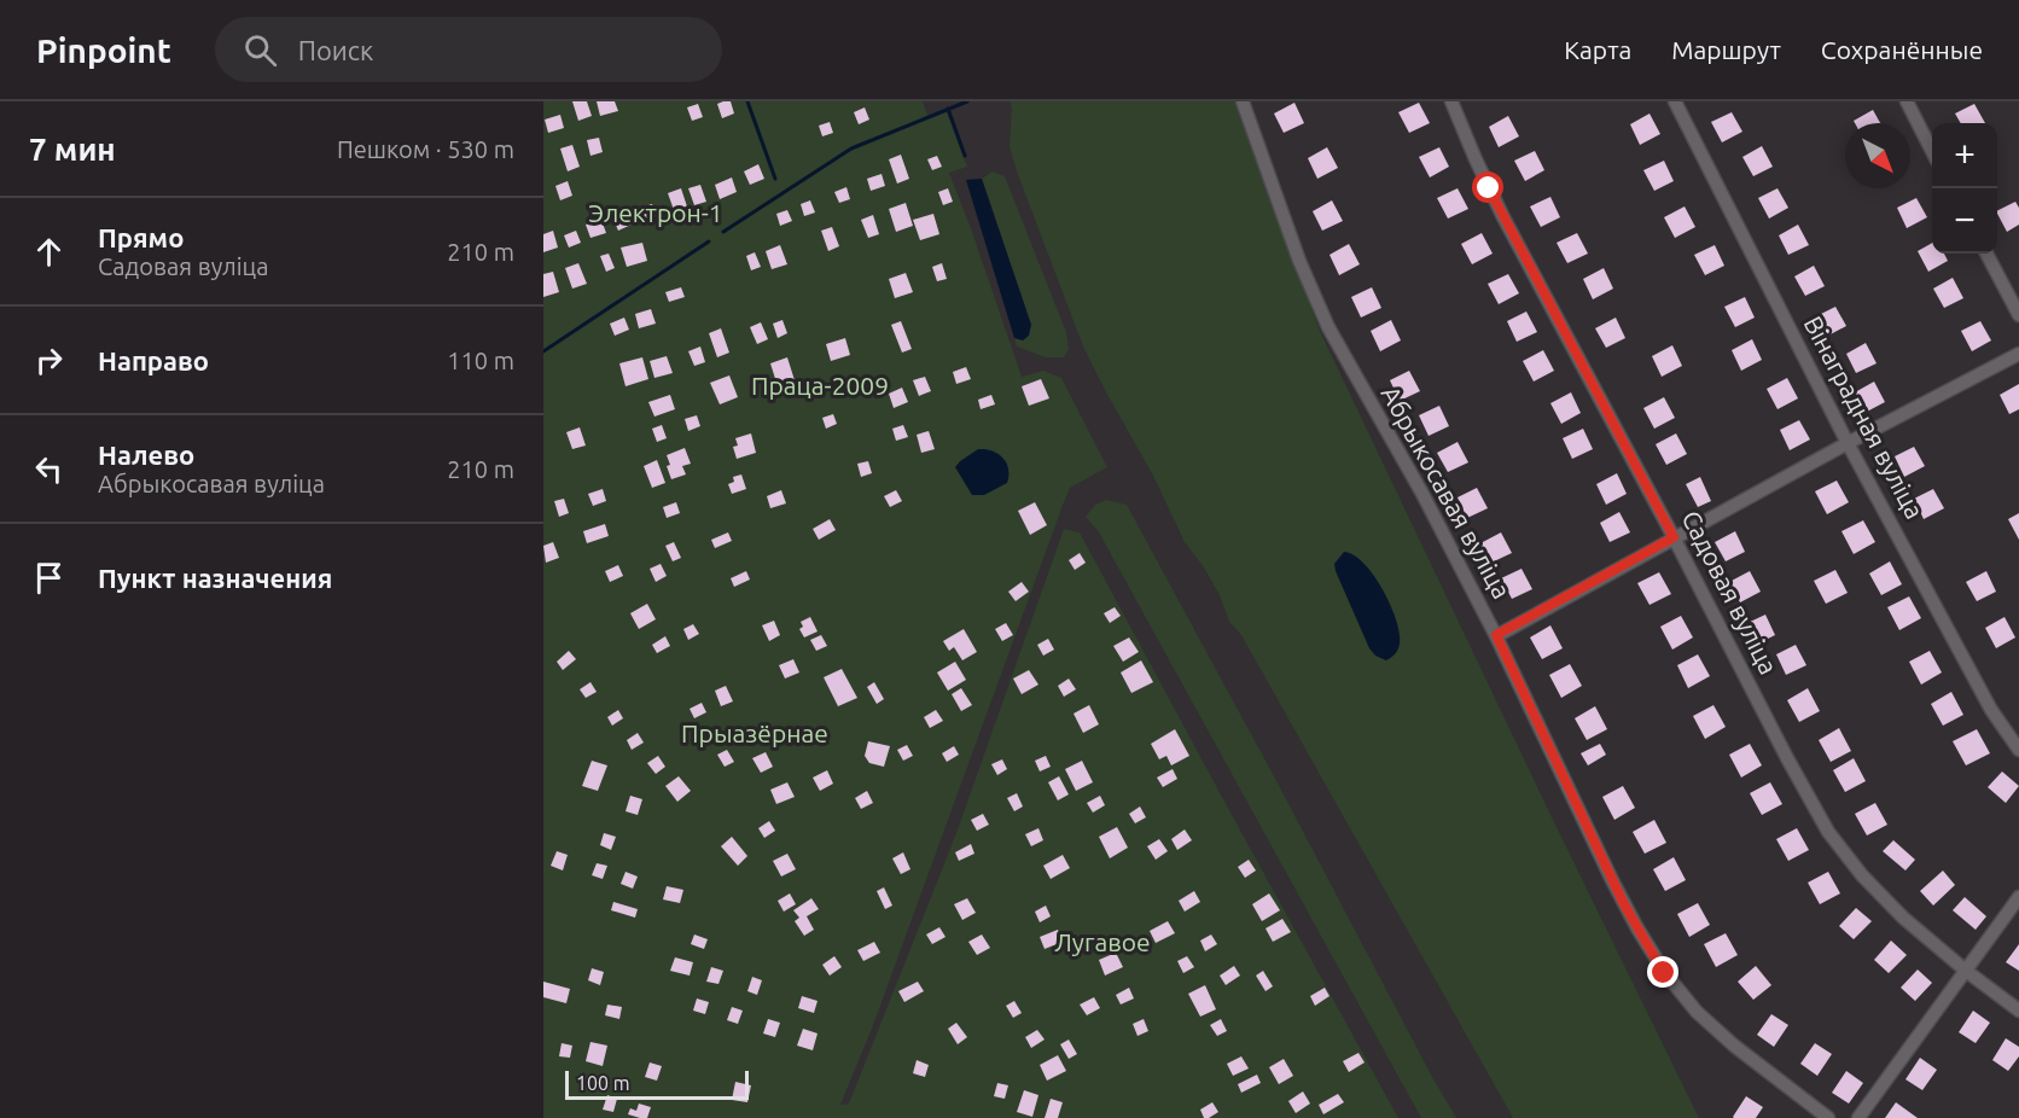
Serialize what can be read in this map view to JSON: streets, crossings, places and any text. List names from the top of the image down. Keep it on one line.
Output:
{"streets":{"street":["Вінаградная вуліца","Абрыкосавая вуліца","Садовая вуліца"]},"parks":["Электрон-1","Праца-2009","Прыазёрнае","Лугавое"],"scale_bar":"100 m","north":"bottom right","page":{"header":"Pinpoint","search":"Поиск","nav":["Карта","Маршрут","Сохранённые"],"heading":["7 мин","Пешком · 530 m"],"map_buttons":["+","−"],"list":[["Прямо","Садовая вуліца","210 m"],["Направо","110 m"],["Налево","Абрыкосавая вуліца","210 m"],"Пункт назначения"],"scale":"100 m"}}
